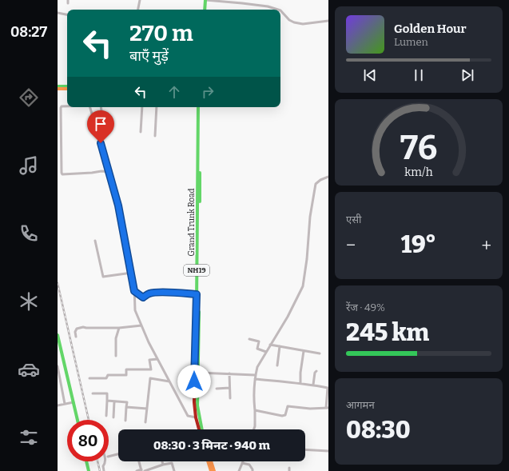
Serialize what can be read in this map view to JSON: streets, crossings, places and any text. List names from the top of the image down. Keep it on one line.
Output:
{"streets":{"main road":["Grand Trunk Road","NH19"]},"page":{"tabs":"08:27","turn":["270 m","बाएँ मुड़ें"],"song":["Golden Hour","Lumen"],"tile":["एसी",["रेंज · 49%","245 km"],["आगमन","08:30"]],"heat":["−","19°","+"],"limit":"80","trip":"08:30 · 3 मिनट · 940 m","gauge":["76","km/h"]}}
